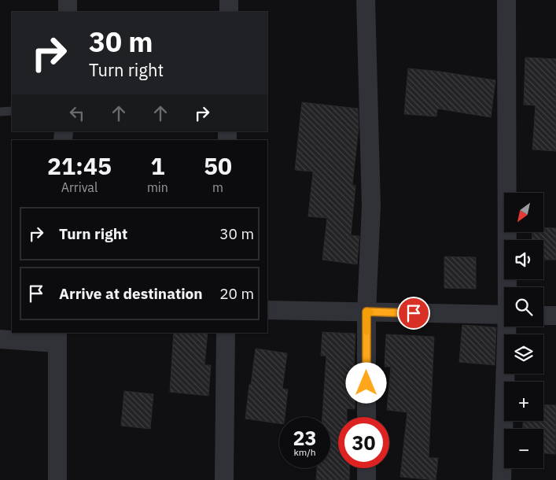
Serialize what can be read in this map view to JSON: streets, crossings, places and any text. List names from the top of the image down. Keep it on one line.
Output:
{"north":"bottom left","page":{"turn":["30 m","Turn right"],"eta":["21:45","Arrival","1","min","50","m"],"map_buttons":["+","−"],"list":[{"name":"Turn right","value":"30 m"},{"name":"Arrive at destination","value":"20 m"}],"speed":"23 km/h","limit":"30"}}
